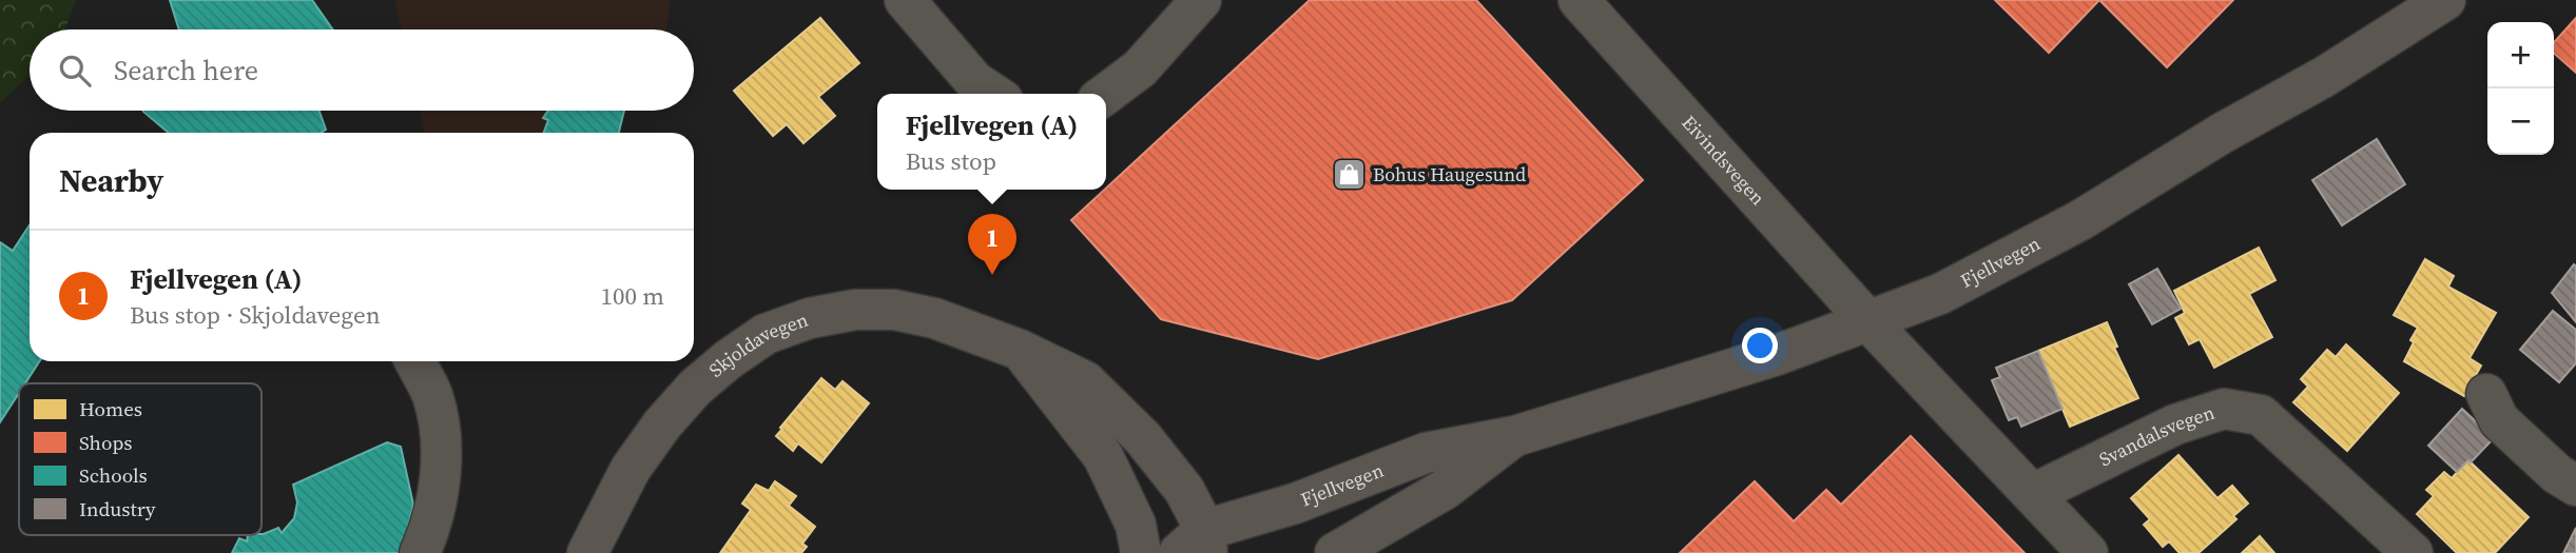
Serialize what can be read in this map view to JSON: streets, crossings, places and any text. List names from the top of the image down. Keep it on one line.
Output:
{"streets":{"main road":["Fjellvegen","Skjoldavegen"],"street":["Eivindsvegen","Svandalsvegen"]},"crossings":[["Eivindsvegen","Fjellvegen"],["Fjellvegen","Skjoldavegen"]],"places":{"shop":["Bohus Haugesund"]},"legend":["Homes","Shops","Schools","Industry"],"page":{"map_buttons":["+","−"],"search":"Search here","popup":["Fjellvegen (A)","Bus stop"],"heading":"Nearby","pins":"1","list":[{"mark":"1","name":"Fjellvegen (A)","note":"Bus stop · Skjoldavegen","value":"100 m"}]}}
